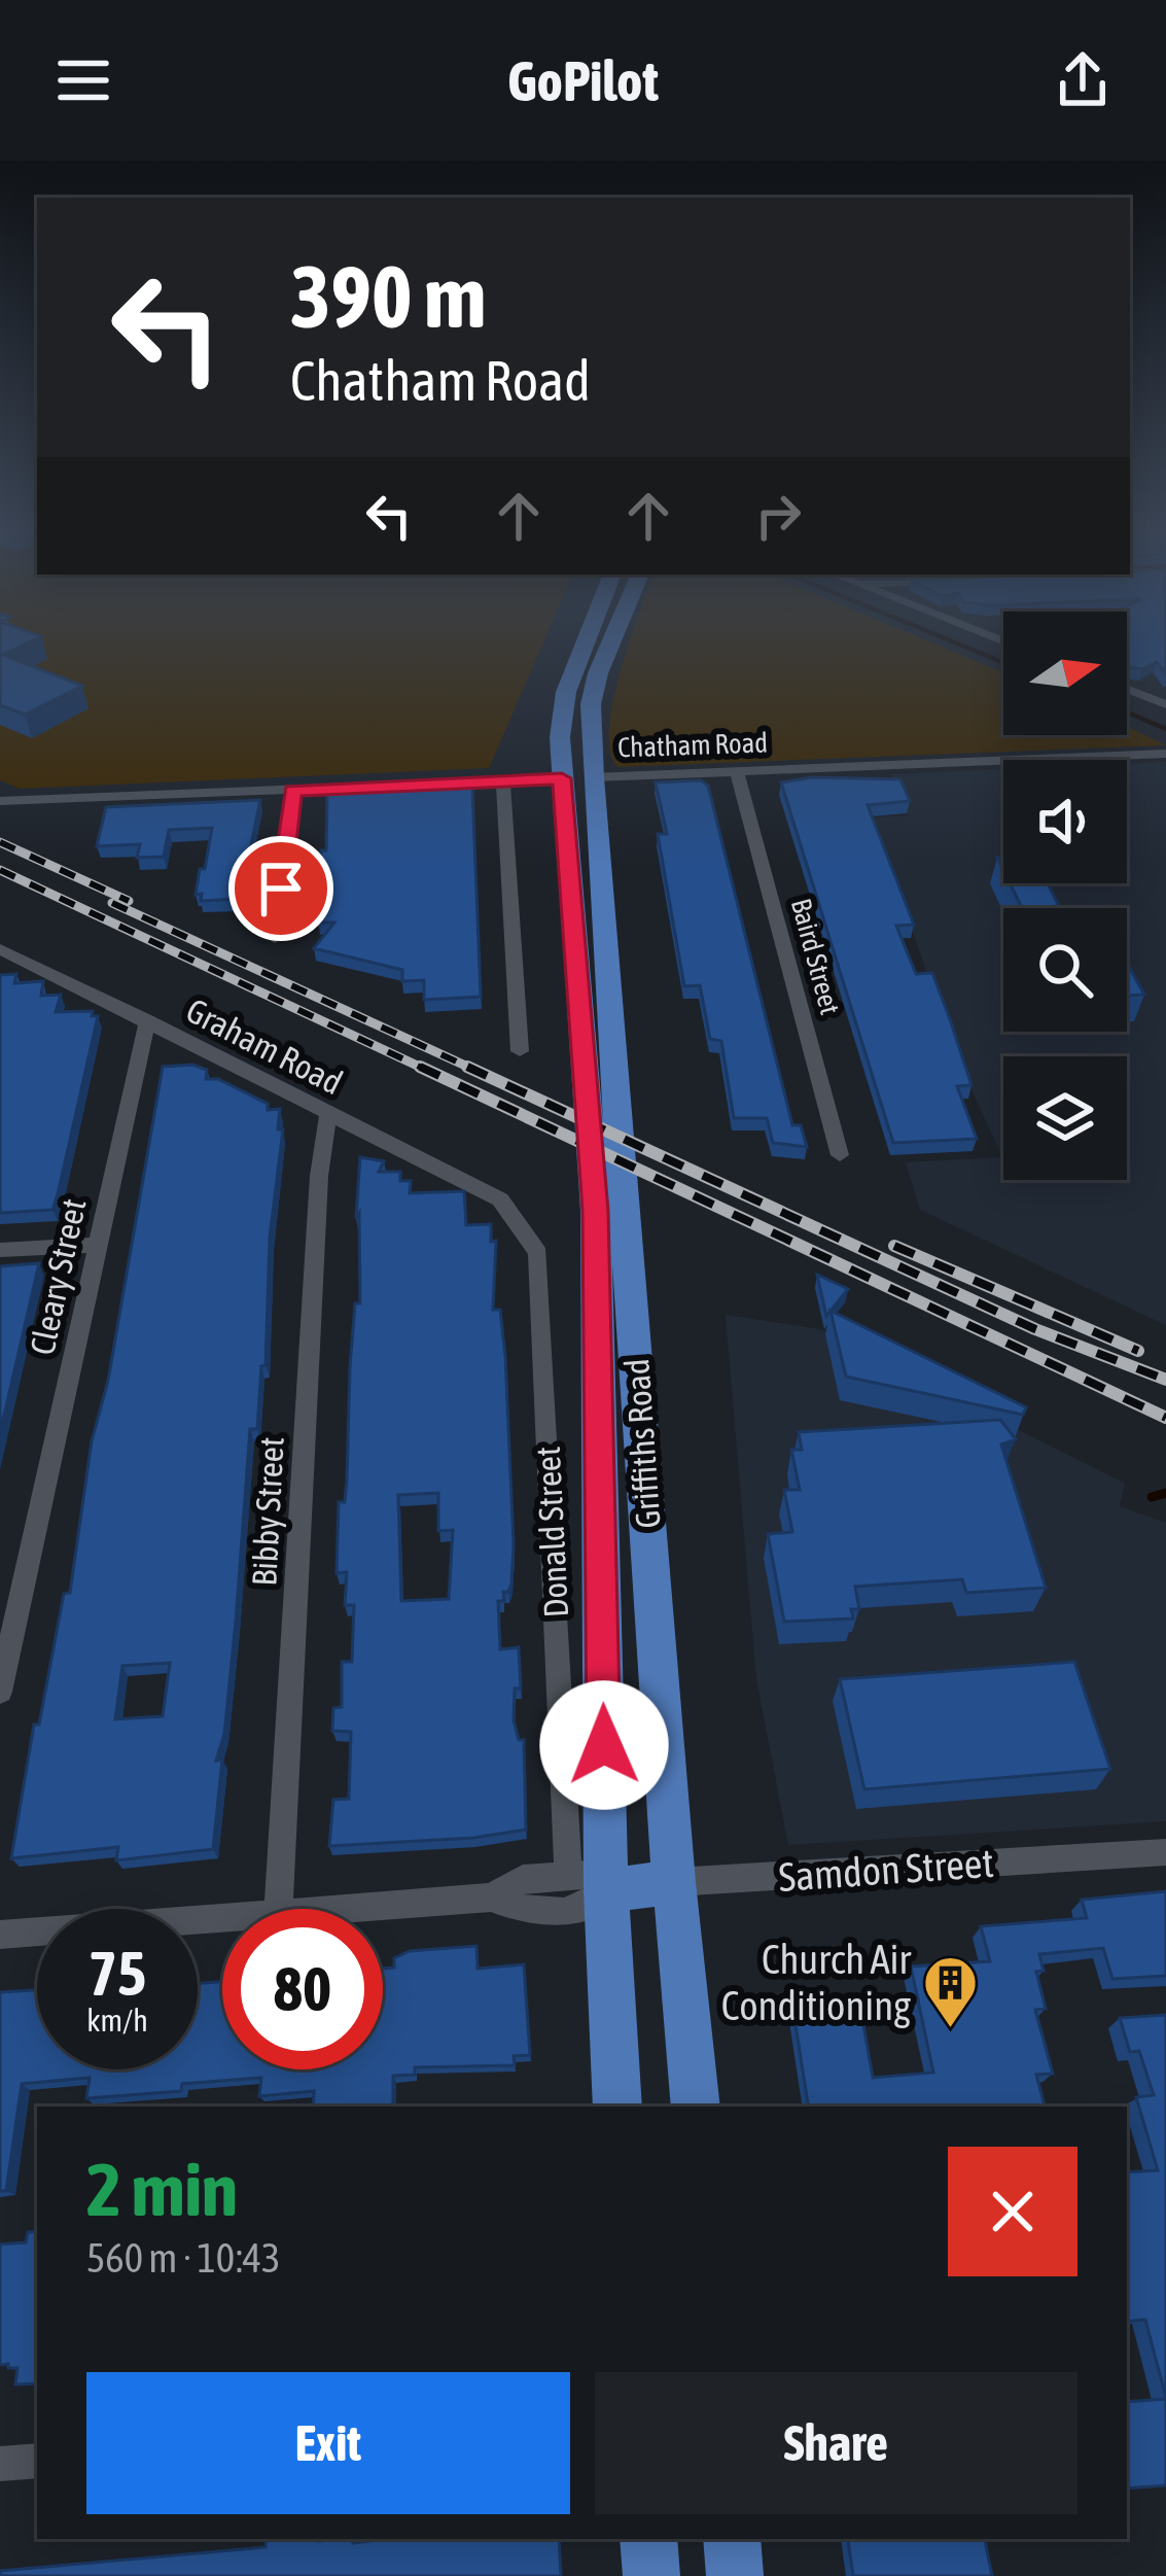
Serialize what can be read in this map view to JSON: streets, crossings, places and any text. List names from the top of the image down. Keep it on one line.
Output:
{"streets":{"highway":["Chatham Road","Griffiths Road","Donald Street","Samdon Street"],"street":["Baird Street","Graham Road","Cleary Street","Bibby Street"]},"crossings":[["Chatham Road","Baird Street"],["Chatham Road","Griffiths Road"],["Graham Road","Cleary Street"],["Graham Road","Bibby Street"],["Graham Road","Donald Street"],["Griffiths Road","Donald Street"],["Griffiths Road","Samdon Street"],["Donald Street","Samdon Street"]],"places":{"building":["Church Air Conditioning"]},"north":"right","page":{"header":"GoPilot","turn":["390 m","Chatham Road"],"speed":"75 km/h","limit":"80","heading":["2 min","560 m · 10:43"],"buttons":["Exit","Share"]}}
